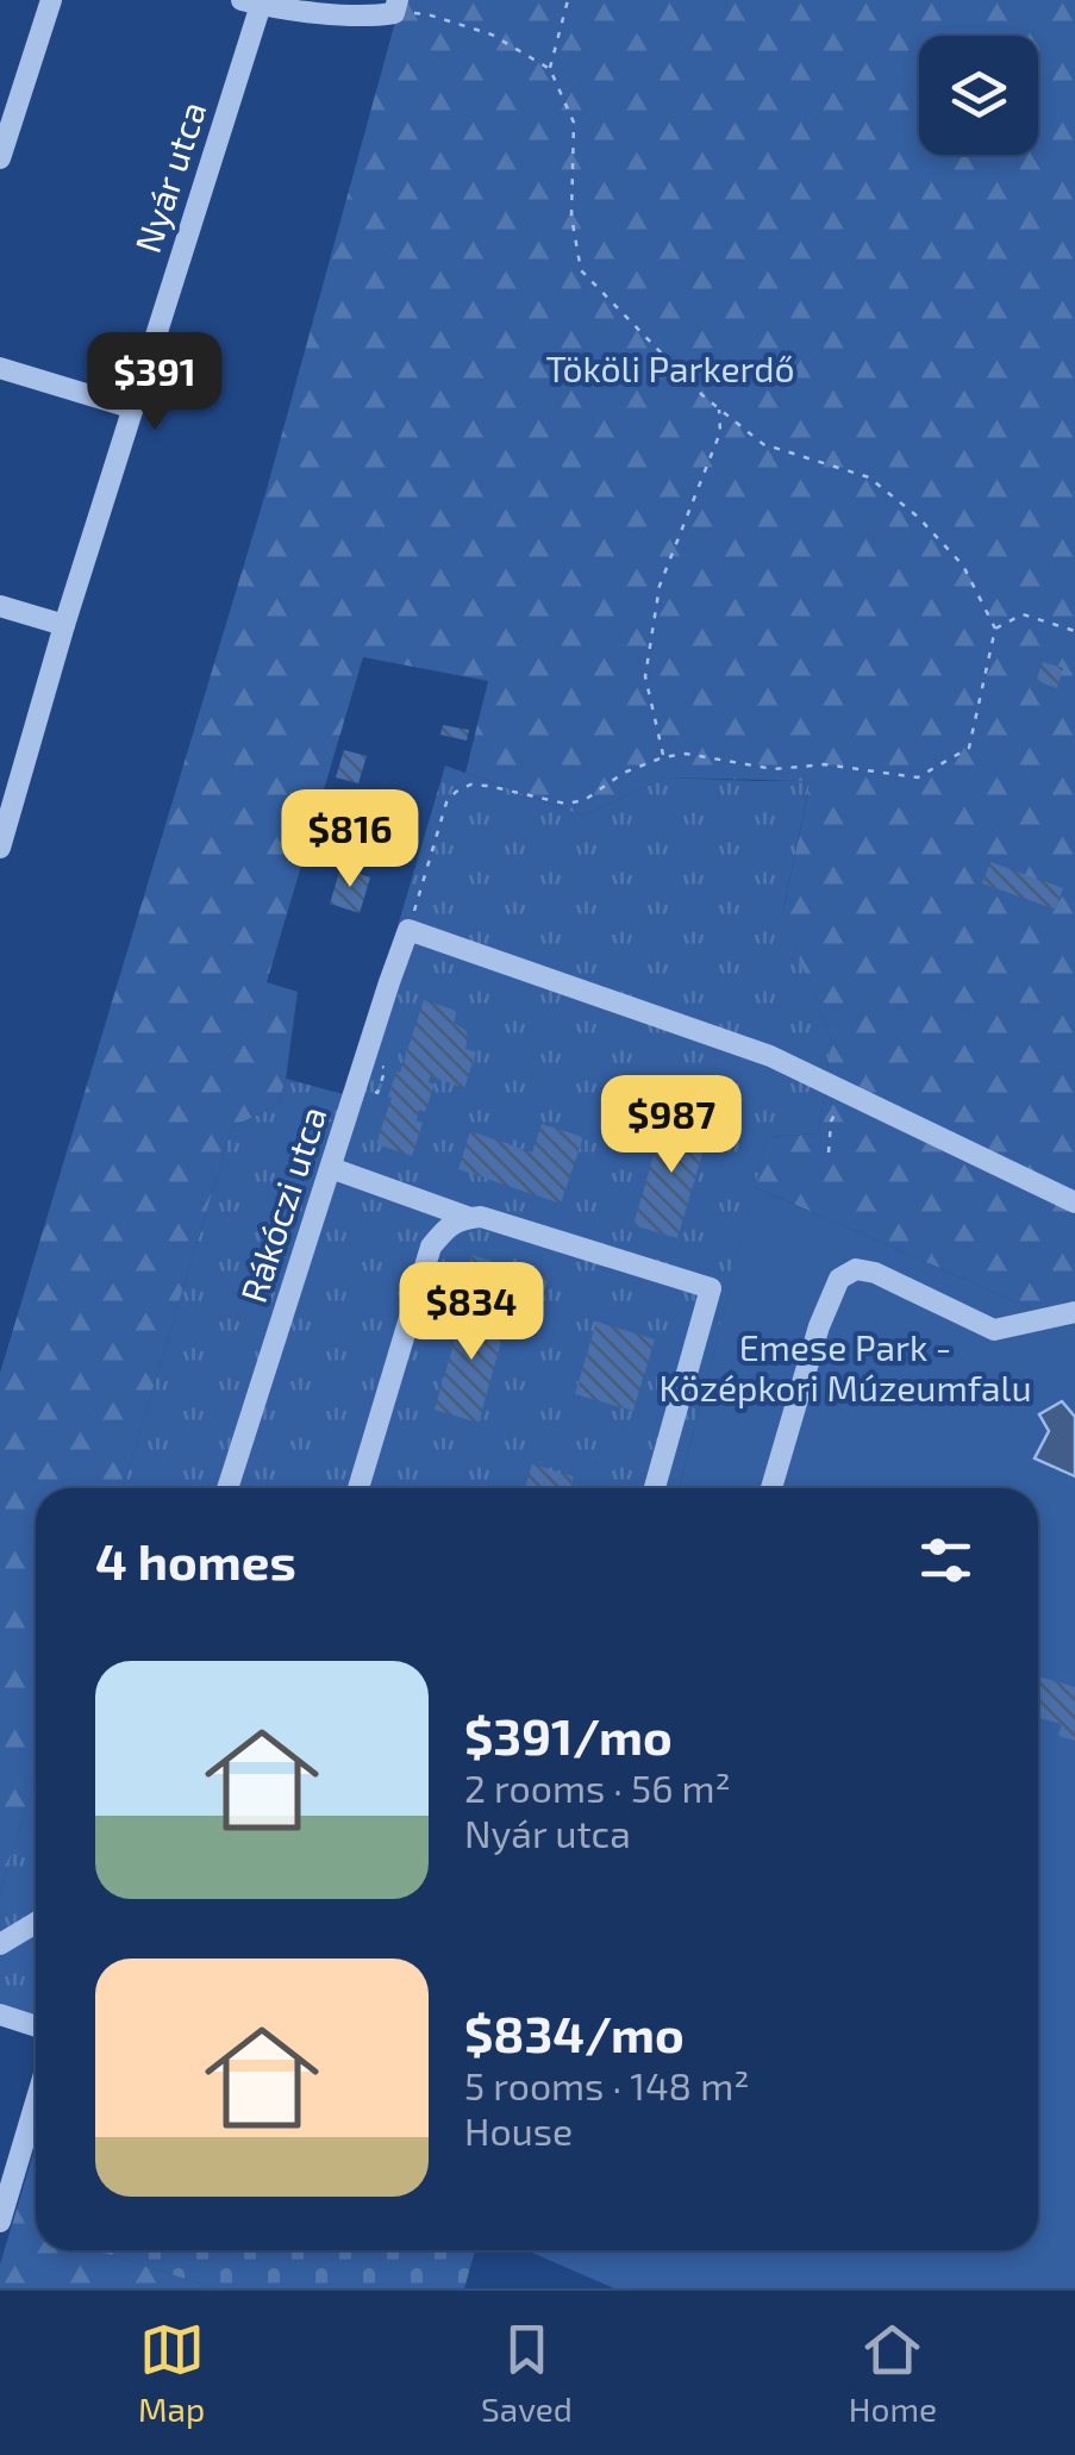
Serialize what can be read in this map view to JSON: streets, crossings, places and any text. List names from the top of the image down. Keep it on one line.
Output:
{"streets":{"street":["Nyár utca","Rákóczi utca"]},"parks":["Tököli Parkerdő","Emese Park - Középkori Múzeumfalu"],"page":{"price":["$391","$816","$987","$834"],"heading":"4 homes","list":[{"name":"$391/mo","note":"2 rooms · 56 m² · Nyár utca"},{"name":"$834/mo","note":"5 rooms · 148 m² · House"}],"tabs":["Map","Saved","Home"]}}
